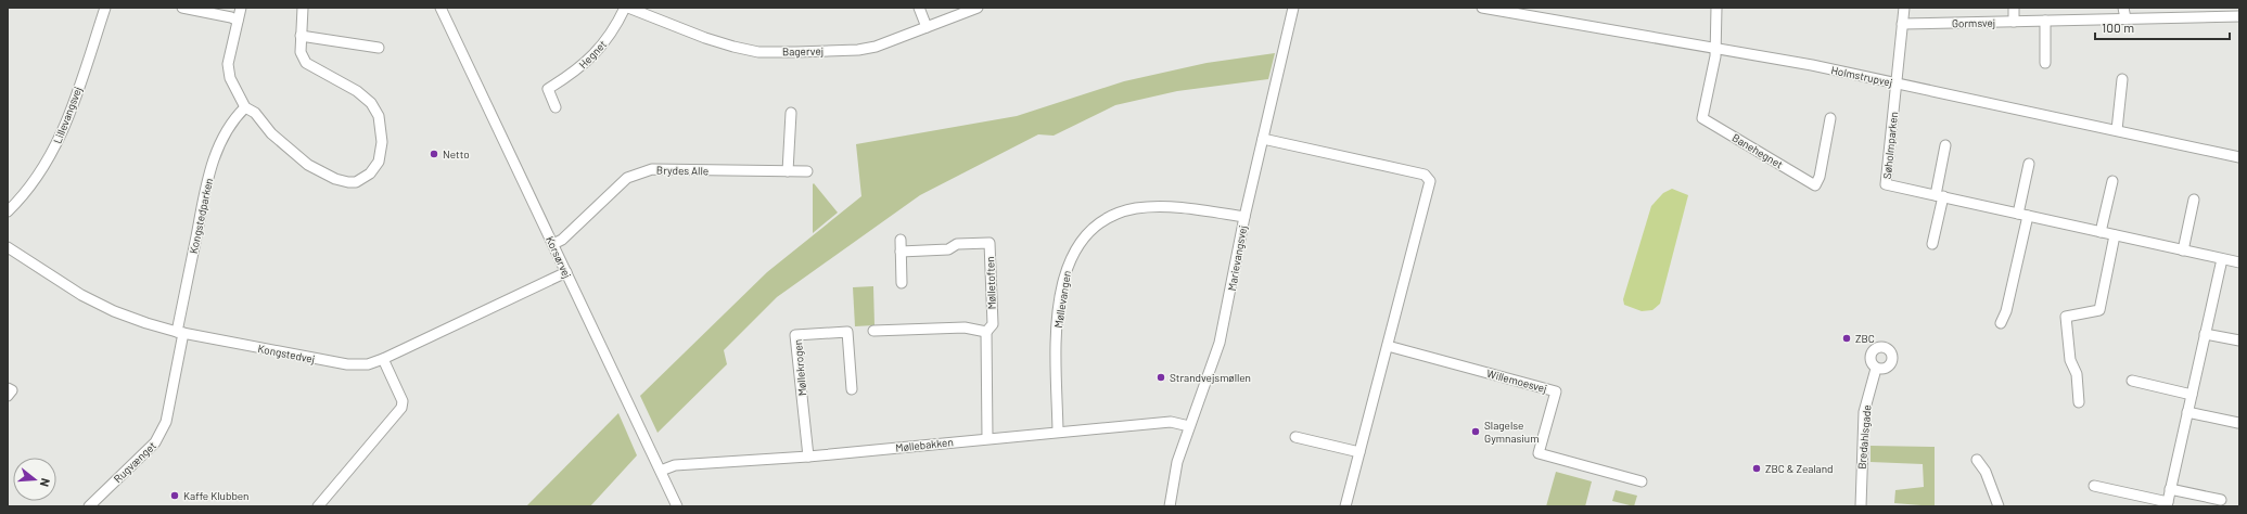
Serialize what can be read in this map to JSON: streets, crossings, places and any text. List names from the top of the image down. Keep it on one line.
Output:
{"streets":{"street":["Gormsvej","Bagervej","Hegnet","Holmstrupvej","Lillevangsvej","Søholmparken","Banehegnet","Brydes Alle","Kongstedparken","Korsørvej","Marievangsvej","Mølletoften","Møllevangen","Kongstedvej","Møllekrogen","Willemoesvej","Bredahlsgade","Møllebakken","Rugvænget"]},"crossings":[["Bagervej","Hegnet"],["Holmstrupvej","Søholmparken"],["Holmstrupvej","Banehegnet"],["Brydes Alle","Korsørvej"],["Kongstedparken","Kongstedvej"],["Kongstedparken","Rugvænget"],["Korsørvej","Kongstedvej"],["Korsørvej","Møllebakken"],["Marievangsvej","Møllevangen"],["Marievangsvej","Møllebakken"],["Mølletoften","Møllebakken"],["Møllevangen","Møllebakken"],["Kongstedvej","Rugvænget"],["Møllekrogen","Møllebakken"]],"places":["Netto","ZBC","Strandvejsmøllen","Slagelse Gymnasium","ZBC & Zealand","Kaffe Klubben"],"scale_bar":"100 m","north":"right"}
